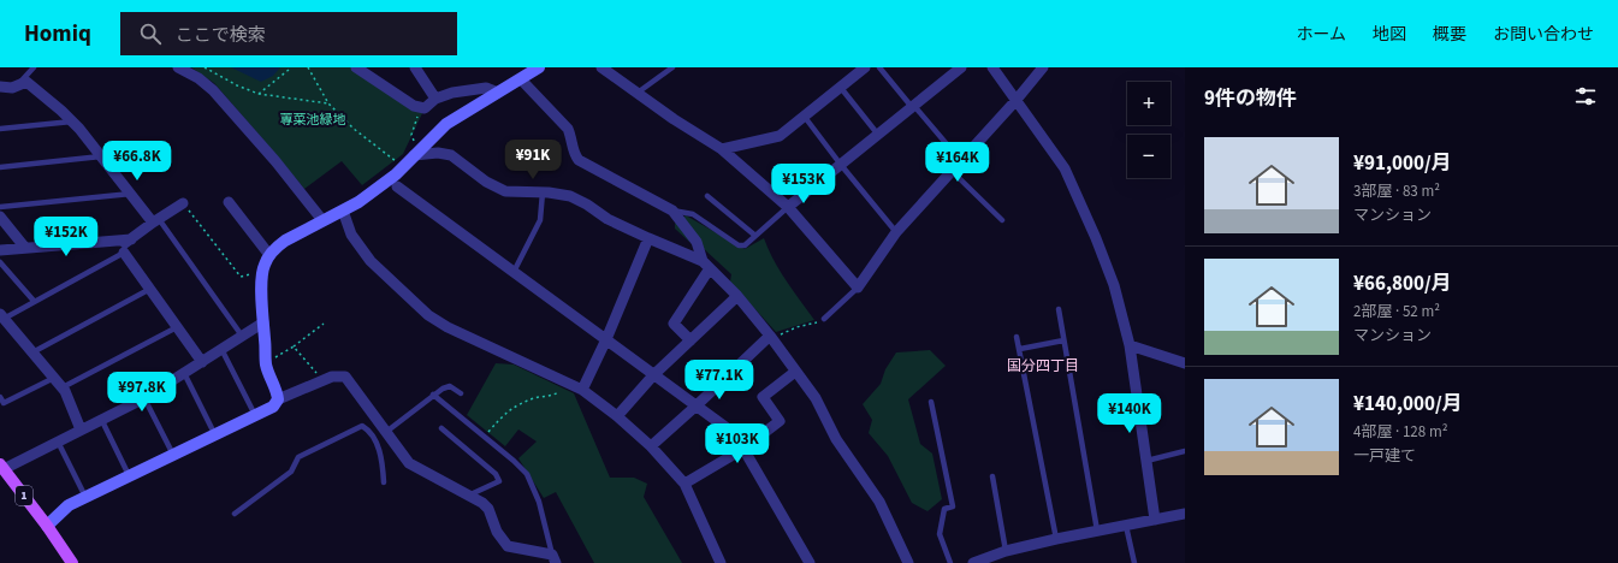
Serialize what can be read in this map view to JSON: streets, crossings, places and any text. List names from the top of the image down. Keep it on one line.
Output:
{"streets":{"main road":["1"]},"districts":["国分四丁目"],"parks":["蓴菜池緑地"],"page":{"header":"Homiq","search":"ここで検索","nav":["ホーム","地図","概要","お問い合わせ"],"heading":"9件の物件","map_buttons":["+","−"],"list":[{"name":"¥91,000/月","note":"3部屋 · 83 m² · マンション"},{"name":"¥66,800/月","note":"2部屋 · 52 m² · マンション"},{"name":"¥140,000/月","note":"4部屋 · 128 m² · 一戸建て"}],"price":["¥91K","¥66.8K","¥164K","¥153K","¥152K","¥77.1K","¥97.8K","¥140K","¥103K"]}}
